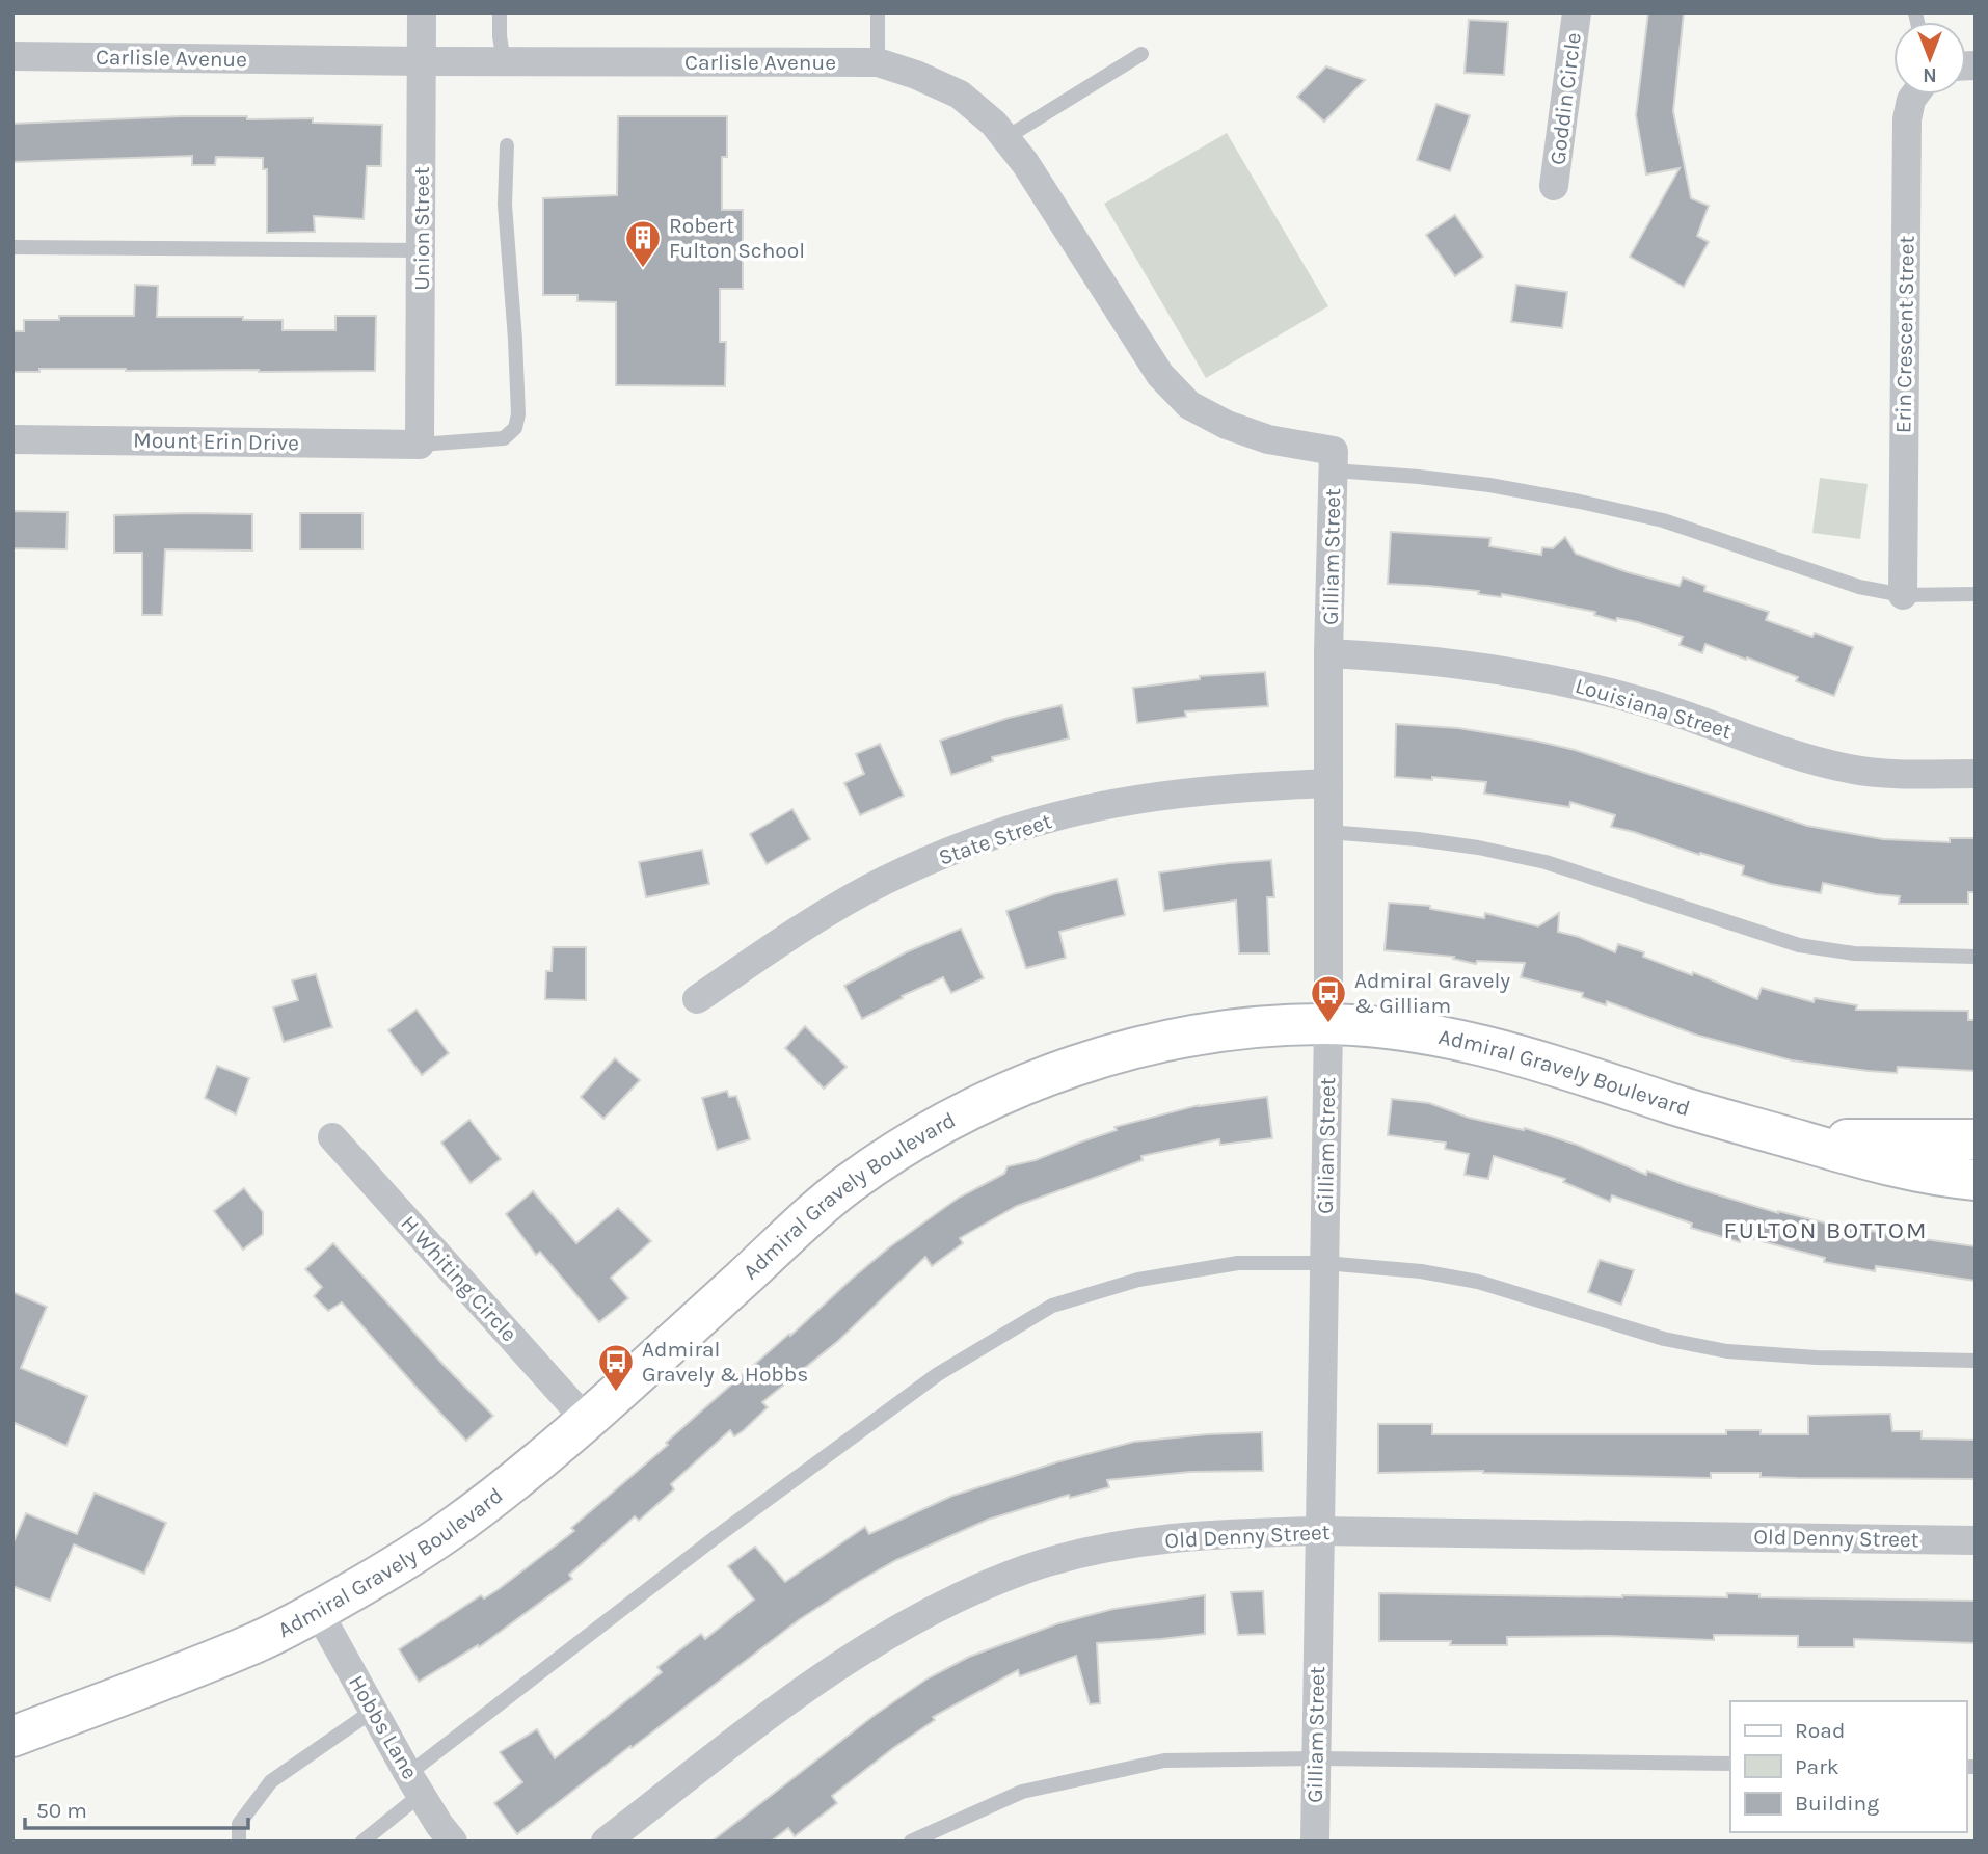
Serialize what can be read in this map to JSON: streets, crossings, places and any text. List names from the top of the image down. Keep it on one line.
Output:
{"streets":{"street":["Carlisle Avenue","Goddin Circle","Union Street","Erin Crescent Street","Mount Erin Drive","Gilliam Street","Louisiana Street","State Street","Admiral Gravely Boulevard","H Whiting Circle","Old Denny Street","Hobbs Lane"]},"crossings":[["Carlisle Avenue","Union Street"],["Carlisle Avenue","Gilliam Street"],["Union Street","Mount Erin Drive"],["Gilliam Street","Louisiana Street"],["Gilliam Street","State Street"],["Gilliam Street","Admiral Gravely Boulevard"],["Gilliam Street","Old Denny Street"],["Admiral Gravely Boulevard","H Whiting Circle"],["Admiral Gravely Boulevard","Hobbs Lane"]],"districts":["FULTON BOTTOM"],"places":{"building":["Robert Fulton School"],"bus stop":["Admiral Gravely & Gilliam","Admiral Gravely & Hobbs"]},"legend":["Road","Park","Building"],"scale_bar":"50 m","north":"bottom"}
